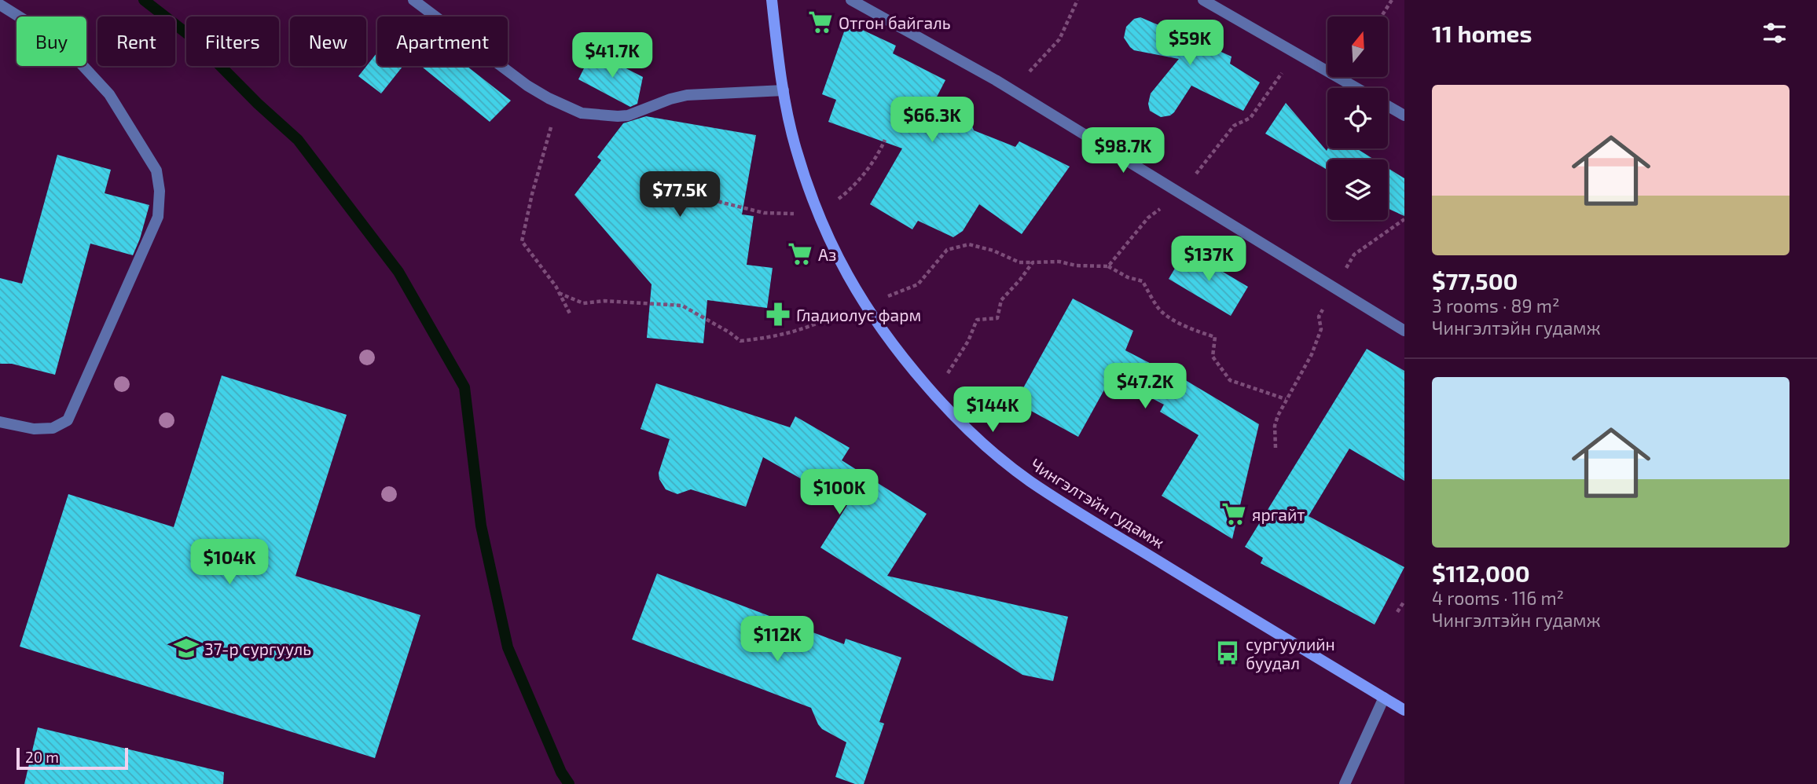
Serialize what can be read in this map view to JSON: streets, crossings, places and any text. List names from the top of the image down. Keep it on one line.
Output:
{"streets":{"main road":["Чингэлтэйн гудамж"]},"places":{"supermarket":["Отгон байгаль","Аз","яргайт"],"pharmacy":["Гладиолус фарм"],"school or university":["37-р сургууль"],"bus stop":["сургуулийн буудал"]},"scale_bar":"20 m","north":"top","page":{"heading":"11 homes","chip":["Buy","Rent","Filters","New","Apartment"],"price":["$59K","$41.7K","$66.3K","$98.7K","$77.5K","$137K","$47.2K","$144K","$100K","$104K","$112K"],"list":[{"name":"$77,500","note":"3 rooms · 89 m² · Чингэлтэйн гудамж"},{"name":"$112,000","note":"4 rooms · 116 m² · Чингэлтэйн гудамж"}],"scale":"20 m"}}
